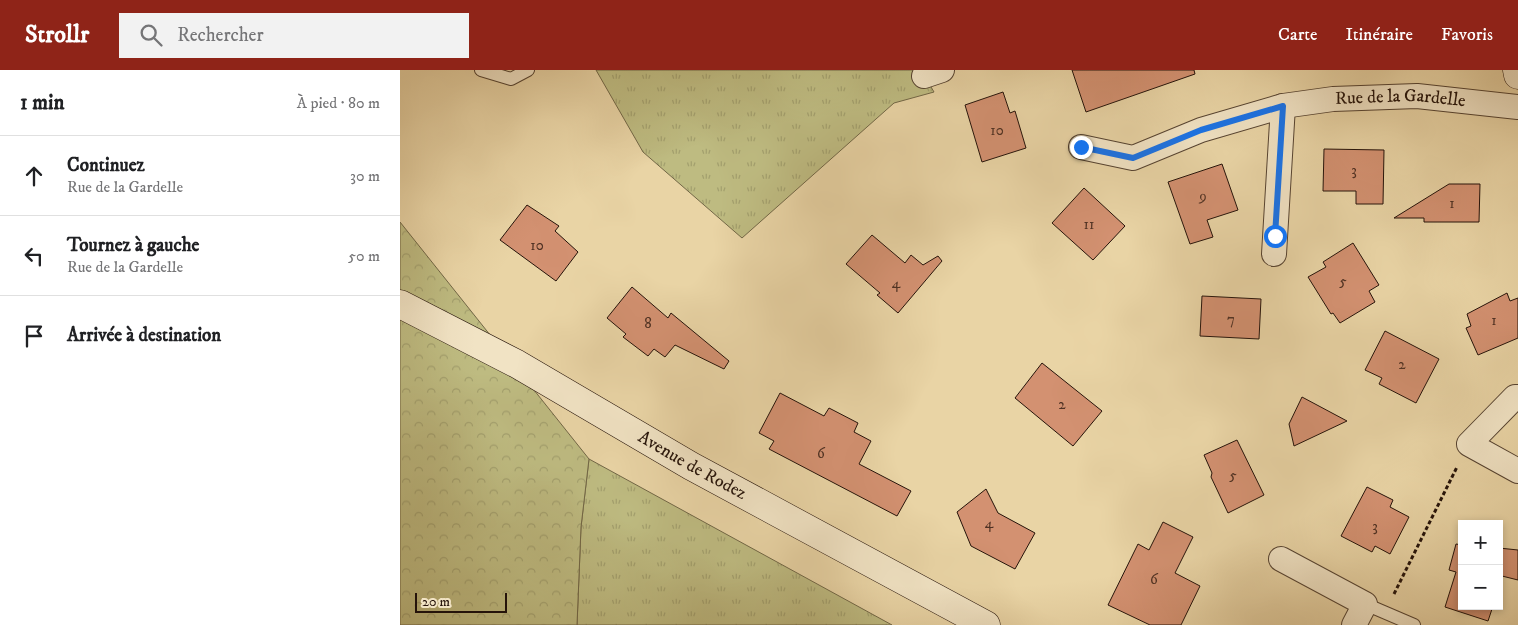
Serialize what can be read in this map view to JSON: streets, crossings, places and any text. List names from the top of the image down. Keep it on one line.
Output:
{"streets":{"street":["Rue de la Gardelle","Avenue de Rodez"]},"house_numbers":["10","3","9","1","11","10","5","4","7","1","8","2","2","6","5","4","3","6"],"scale_bar":"20 m","page":{"header":"Strollr","search":"Rechercher","nav":["Carte","Itinéraire","Favoris"],"heading":["1 min","À pied · 80 m"],"list":[["Continuez","Rue de la Gardelle","30 m"],["Tournez à gauche","Rue de la Gardelle","50 m"],"Arrivée à destination"],"map_buttons":["+","−"],"scale":"20 m"}}
